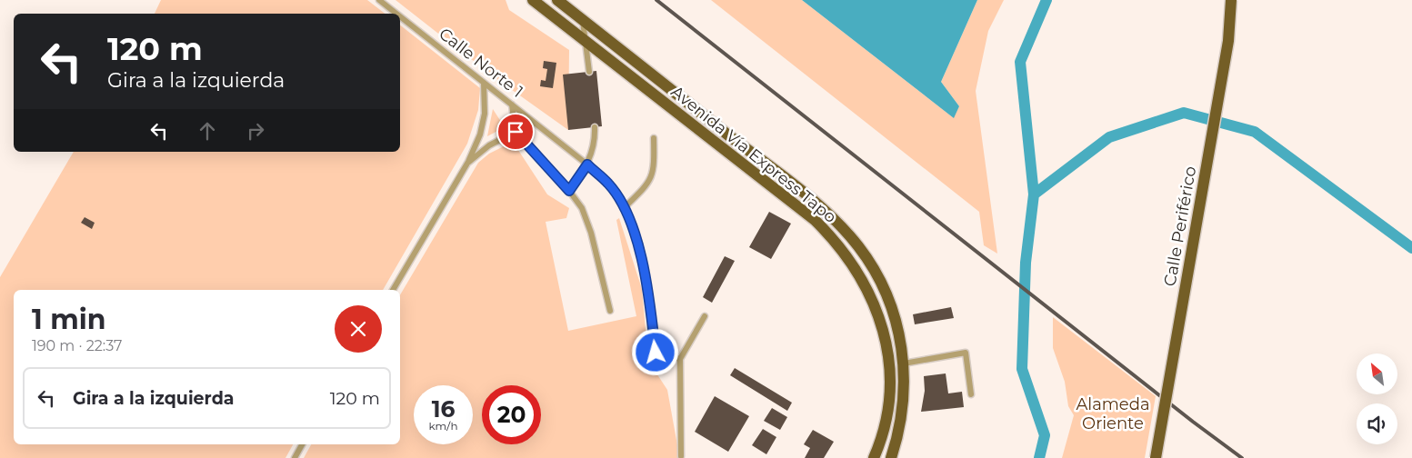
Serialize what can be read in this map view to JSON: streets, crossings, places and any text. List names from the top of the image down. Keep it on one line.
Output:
{"streets":{"main road":["Avenida Vía Express Tapo","Calle Periférico"],"lane":["Calle Norte 1"]},"parks":["Alameda Oriente"],"north":"top left","page":{"turn":["120 m","Gira a la izquierda"],"heading":["1 min","190 m · 22:37"],"list":[{"name":"Gira a la izquierda","value":"120 m"}],"speed":"16 km/h","limit":"20"}}
